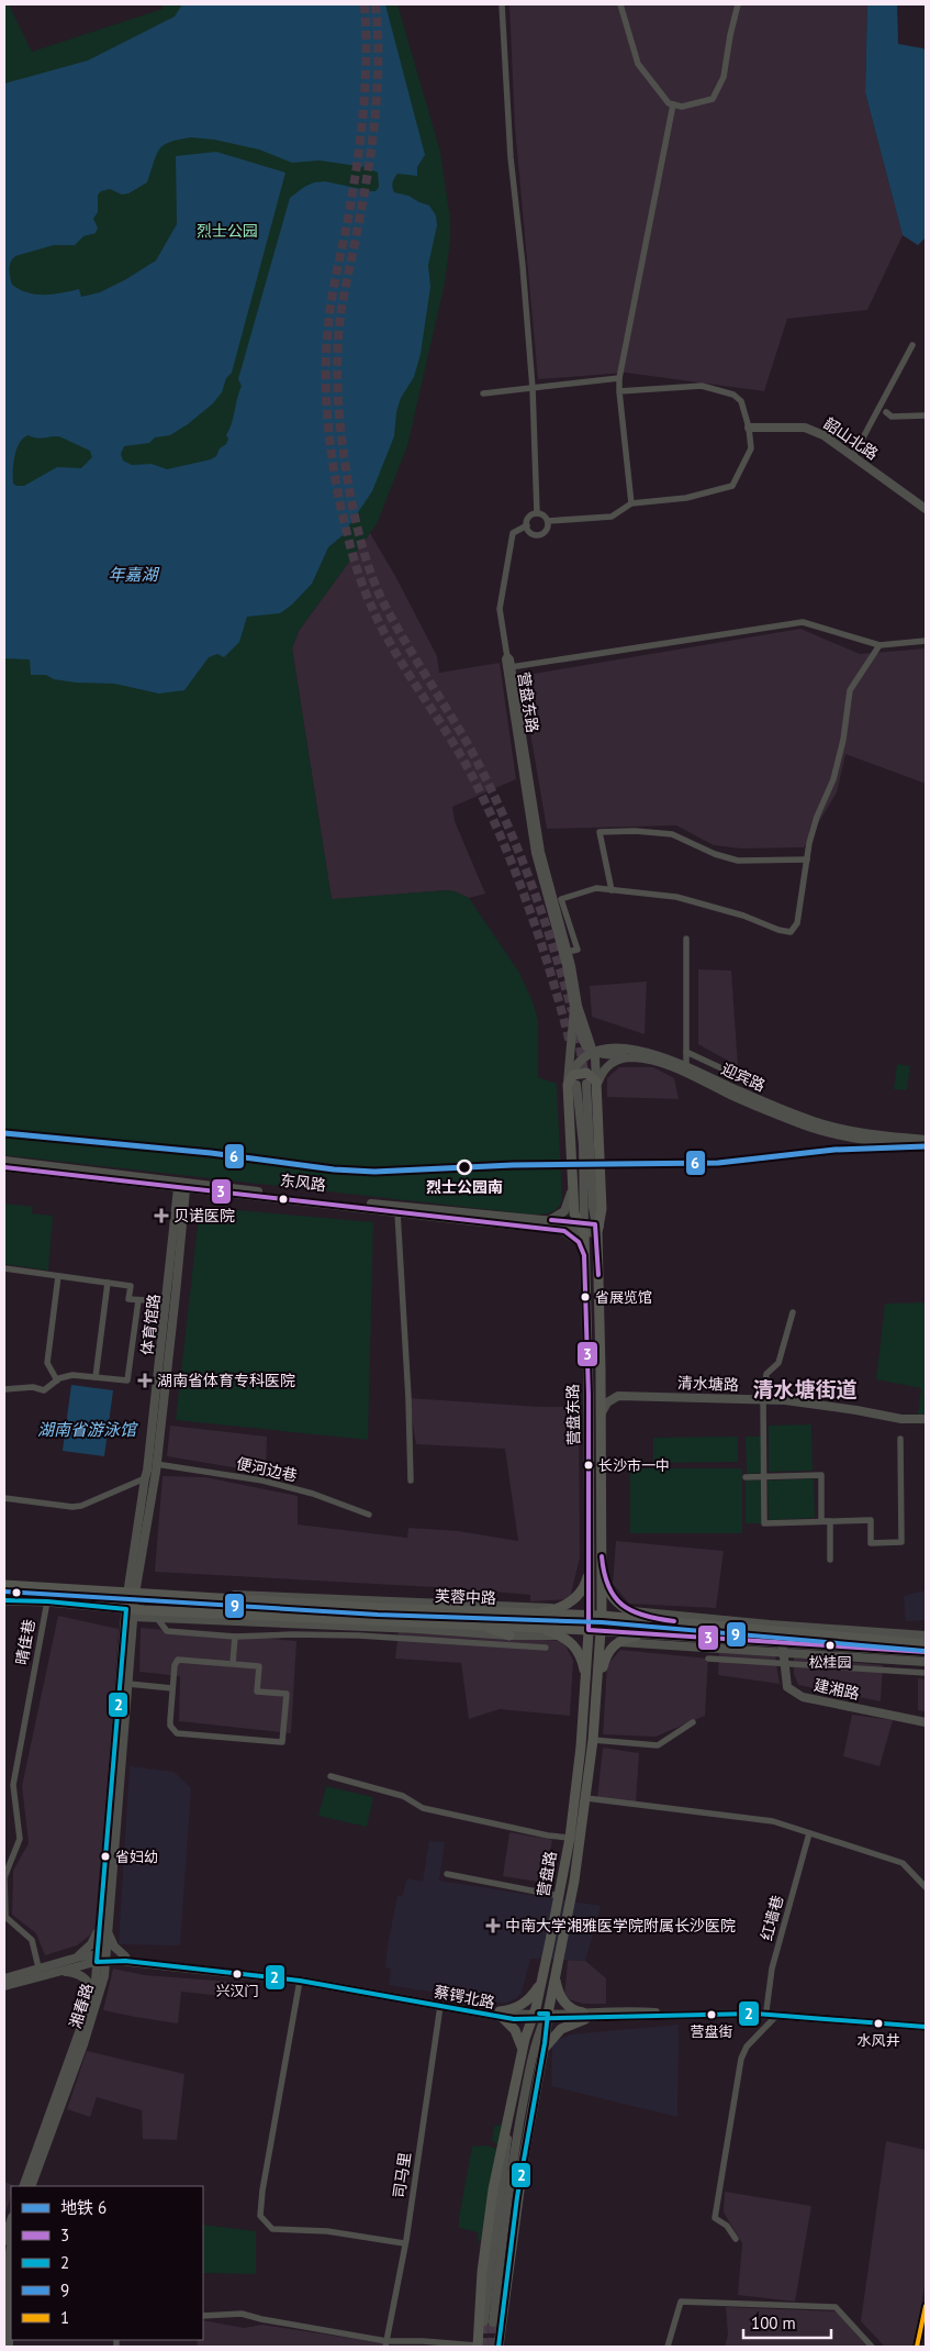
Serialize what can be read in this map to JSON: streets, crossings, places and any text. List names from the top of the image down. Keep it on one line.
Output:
{"streets":{"main road":["营盘东路","芙蓉中路","营盘路"],"street":["韶山北路","迎宾路","东风路","体育馆路","清水塘路","便河边巷","晴佳巷","建湘路","红墙巷","蔡锷北路","湘春路","司马里"]},"crossings":[["营盘东路","迎宾路"],["营盘东路","东风路"],["营盘东路","清水塘路"],["营盘东路","芙蓉中路"],["营盘东路","营盘路"],["东风路","体育馆路"],["体育馆路","便河边巷"],["体育馆路","芙蓉中路"],["体育馆路","湘春路"],["芙蓉中路","晴佳巷"],["芙蓉中路","建湘路"],["芙蓉中路","营盘路"],["芙蓉中路","湘春路"],["晴佳巷","蔡锷北路"],["营盘路","蔡锷北路"],["红墙巷","蔡锷北路"],["蔡锷北路","湘春路"],["蔡锷北路","司马里"]],"districts":["清水塘街道"],"water":["年嘉湖","湖南省游泳馆"],"parks":["烈士公园"],"places":{"other":["烈士公园南","省展览馆","长沙市一中","松桂园","省妇幼","兴汉门","营盘街","水风井"],"health":["贝诺医院","湖南省体育专科医院","中南大学湘雅医学院附属长沙医院"]},"lines":["metro line 6","transit line 3","transit line 9","transit line 2","transit line 1"],"legend":["地铁 6","3","2","9","1"],"scale_bar":"100 m"}
